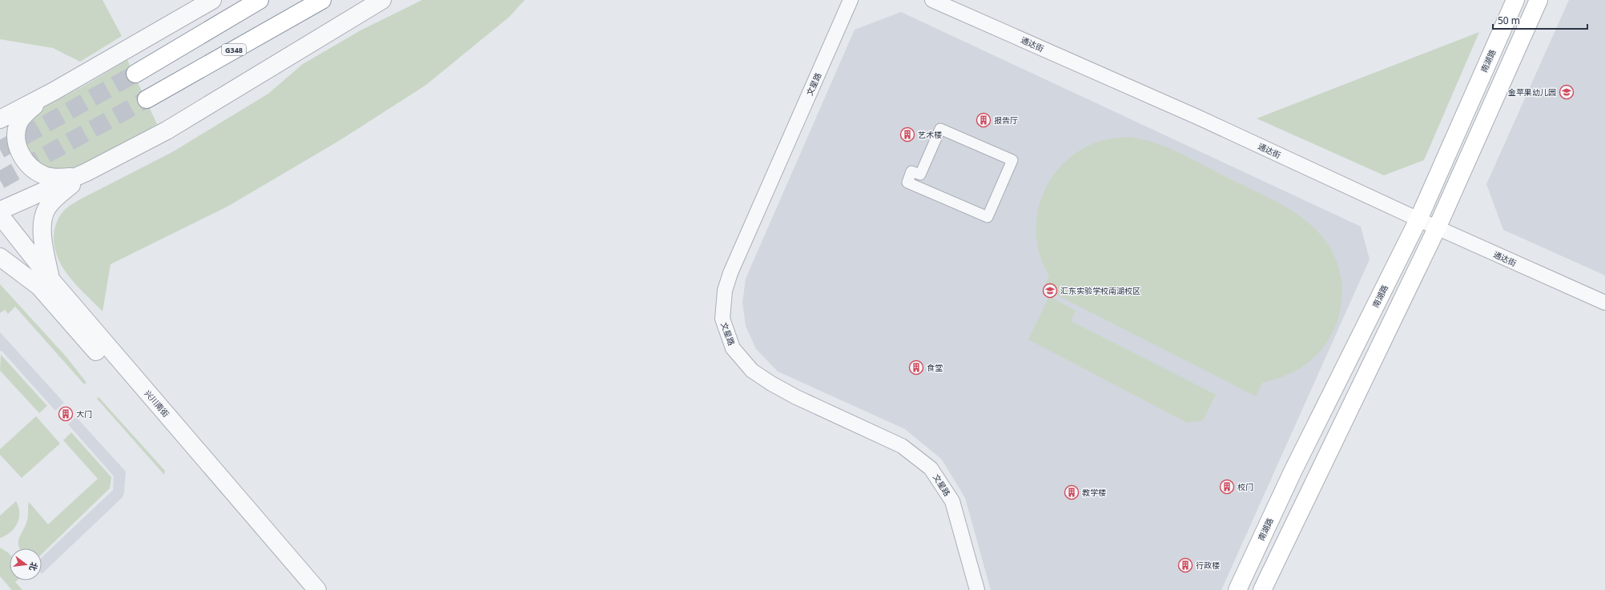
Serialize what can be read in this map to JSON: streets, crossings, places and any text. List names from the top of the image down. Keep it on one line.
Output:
{"streets":{"main road":["G348","南湖路"],"street":["通达街","文星路","兴川南街"]},"crossings":[["通达街","南湖路"]],"places":{"school or university":["金苹果幼儿园","汇东实验学校南湖校区"],"building":["报告厅","艺术楼","食堂","大门","校门","教学楼","行政楼"]},"scale_bar":"50 m","north":"right"}
